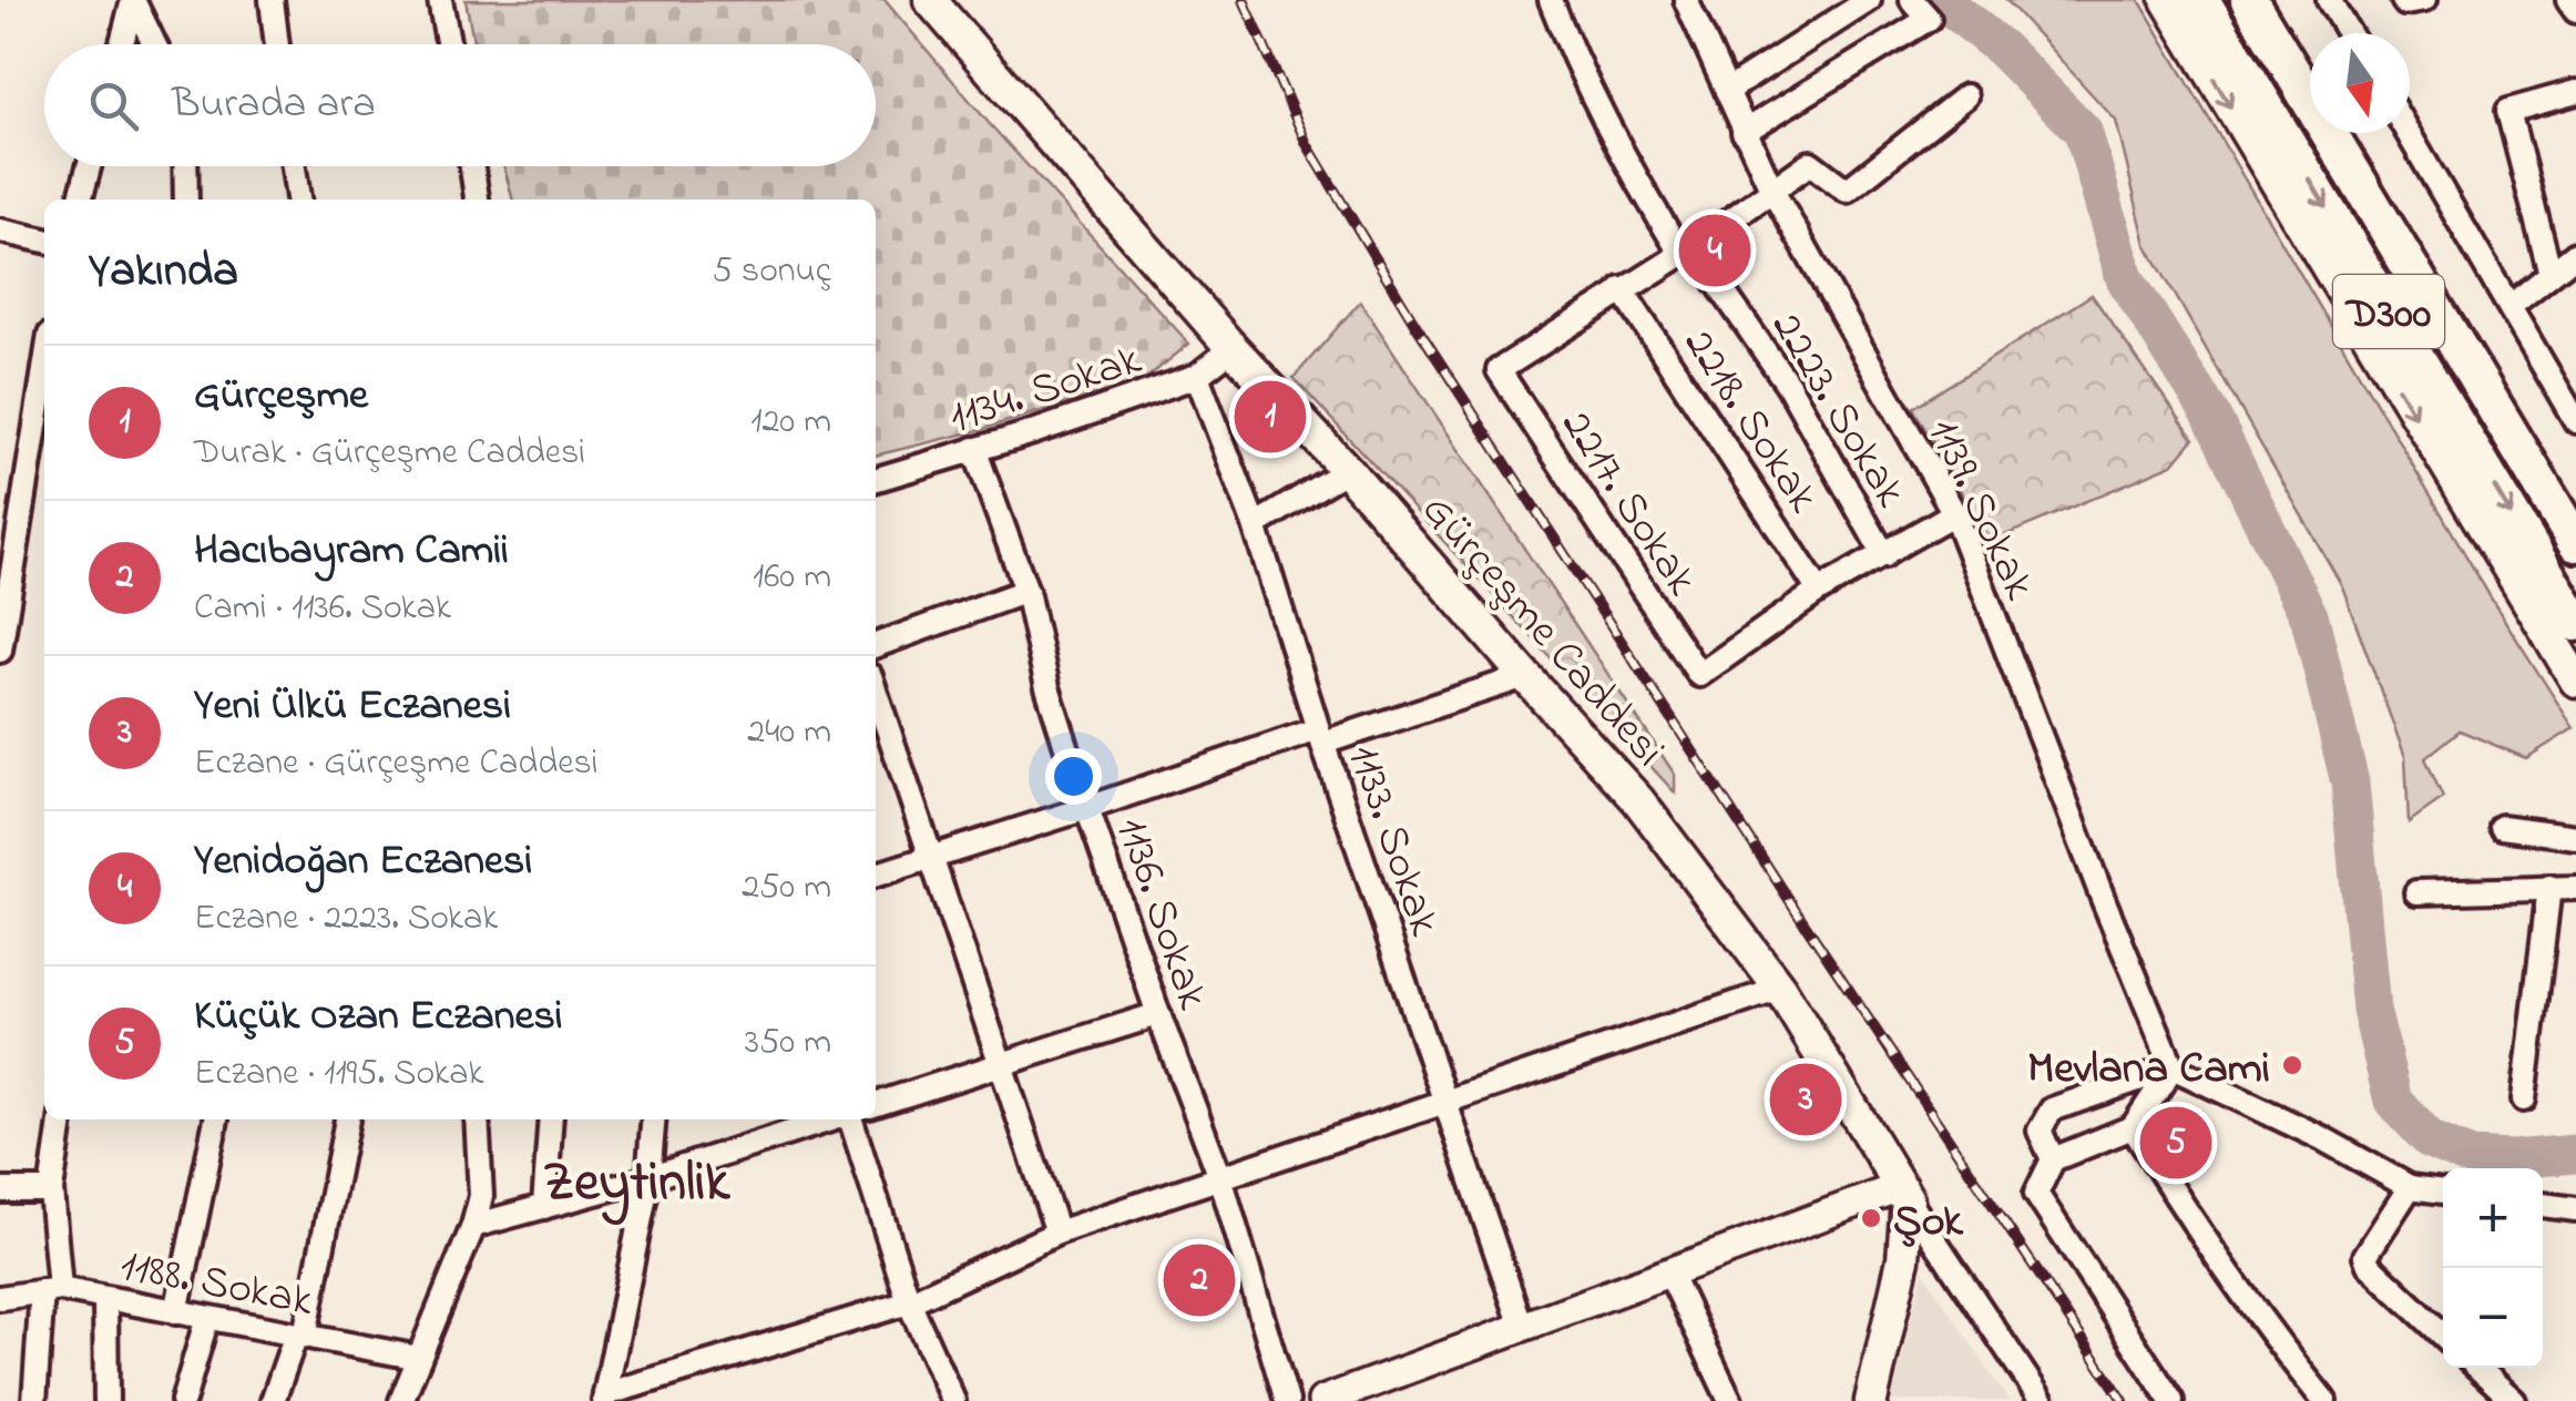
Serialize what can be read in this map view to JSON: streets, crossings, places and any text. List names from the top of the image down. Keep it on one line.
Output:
{"streets":{"highway":["D300"],"main road":["Gürçeşme Caddesi"],"street":["1134. Sokak","2223. Sokak","2218. Sokak","2217. Sokak","1139. Sokak","1133. Sokak","1136. Sokak","1188. Sokak"]},"crossings":[["1134. Sokak","Gürçeşme Caddesi"],["1134. Sokak","1133. Sokak"],["1134. Sokak","1136. Sokak"],["2218. Sokak","2217. Sokak"]],"districts":["Zeytinlik"],"places":["Mevlana Cami","Şok"],"north":"bottom","page":{"search":"Burada ara","heading":["Yakında","5 sonuç"],"pins":["4","1","3","5","2"],"list":[{"mark":"1","name":"Gürçeşme","note":"Durak · Gürçeşme Caddesi","value":"120 m"},{"mark":"2","name":"Hacıbayram Camii","note":"Cami · 1136. Sokak","value":"160 m"},{"mark":"3","name":"Yeni Ülkü Eczanesi","note":"Eczane · Gürçeşme Caddesi","value":"240 m"},{"mark":"4","name":"Yenidoğan Eczanesi","note":"Eczane · 2223. Sokak","value":"250 m"},{"mark":"5","name":"Küçük Ozan Eczanesi","note":"Eczane · 1195. Sokak","value":"350 m"}],"map_buttons":["+","−"]}}
